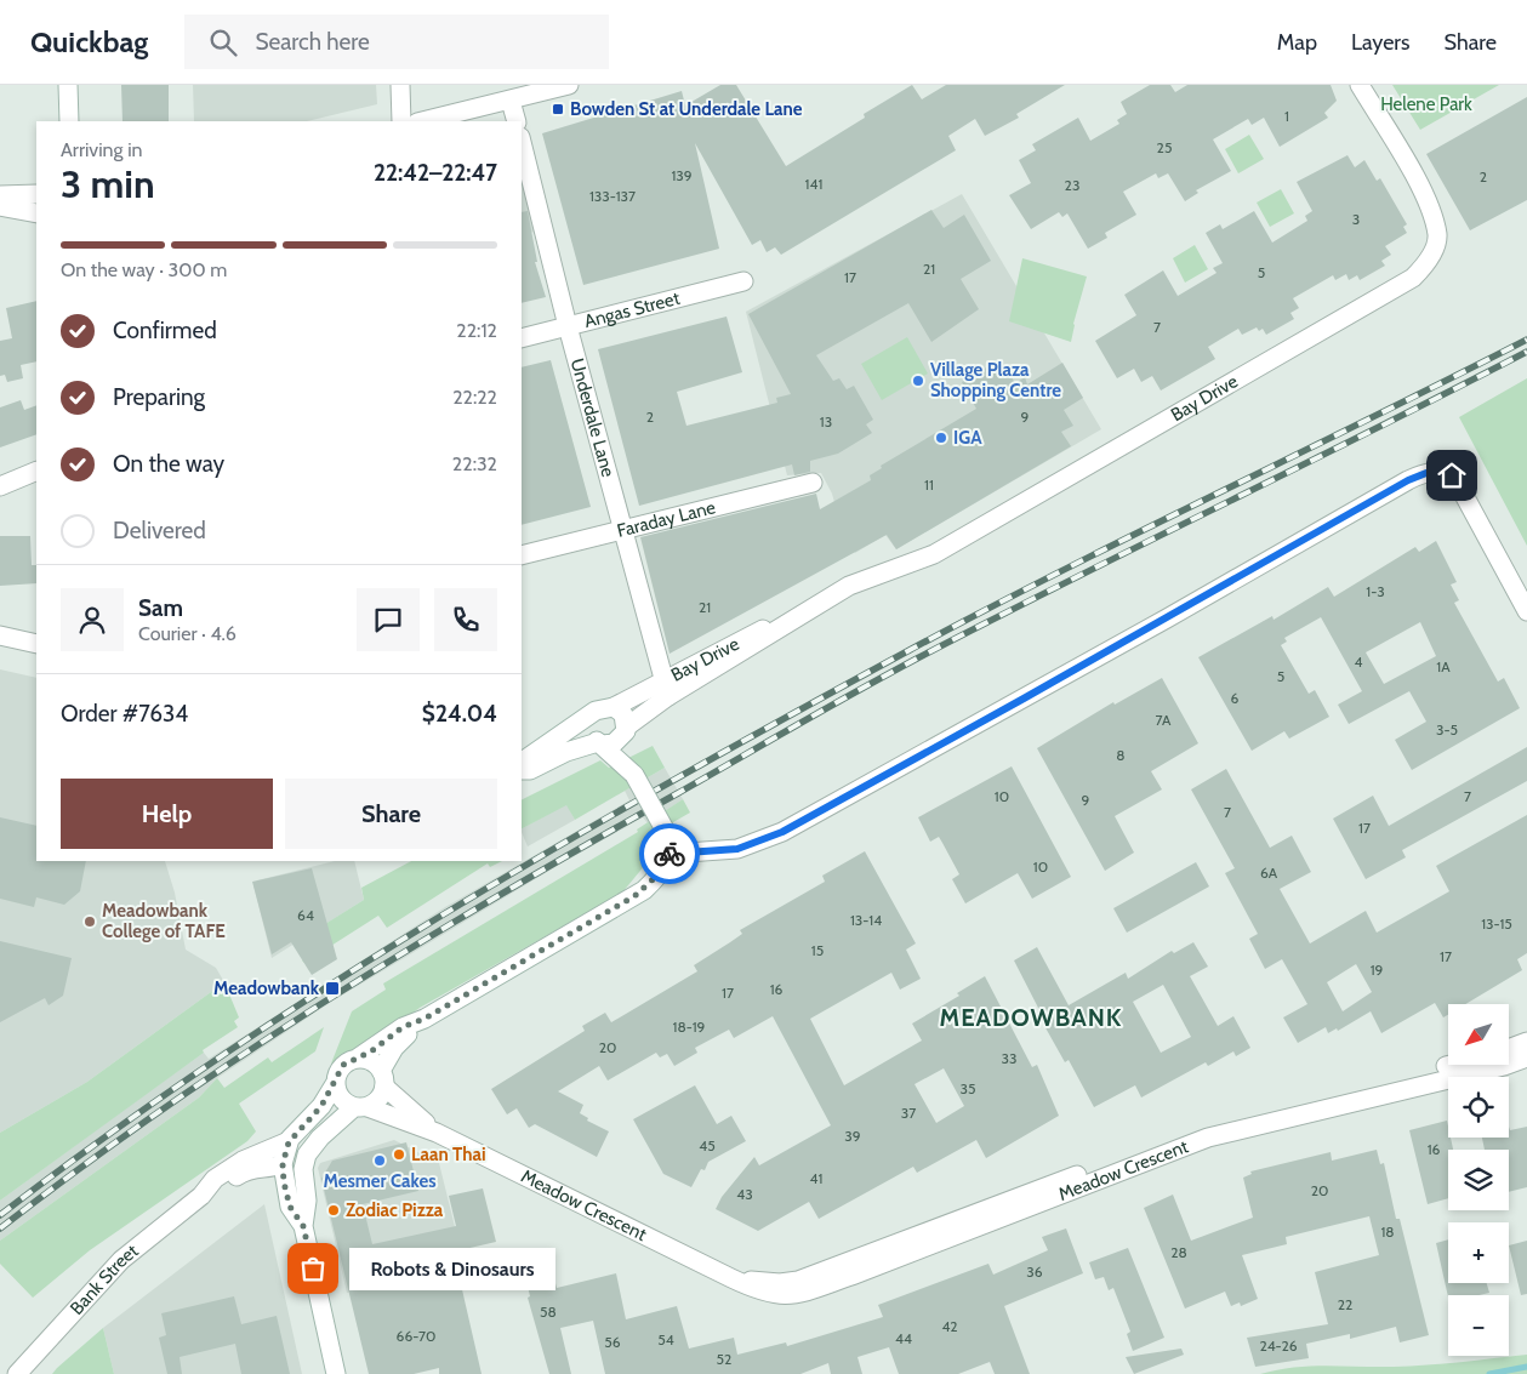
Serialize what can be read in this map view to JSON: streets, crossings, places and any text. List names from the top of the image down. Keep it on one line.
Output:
{"streets":{"street":["Angas Street","Bay Drive","Underdale Lane","Faraday Lane","Meadow Crescent","Bank Street"]},"crossings":[["Angas Street","Underdale Lane"],["Bay Drive","Underdale Lane"],["Underdale Lane","Faraday Lane"],["Meadow Crescent","Bank Street"]],"districts":["MEADOWBANK"],"parks":["Helene Park"],"places":{"transit":["Bowden St at Underdale Lane","Meadowbank"],"other":["Village Plaza Shopping Centre","IGA","Meadowbank College of TAFE","Laan Thai","Mesmer Cakes","Zodiac Pizza","Robots & Dinosaurs"]},"house_numbers":["1","25","139","2","141","23","133-137","3","21","5","17","7","2","9","13","11","1-3","21","4","1A","5","6","7A","3-5","8","10","7","9","7","17","10","6A","64","13-14","13-15","15","17","19","16","17","18-19","20","33","35","37","39","45","16","41","20","43","18","28","36","22","58","42","66-70","44","54","56","24-26","52"],"north":"bottom left","page":{"header":"Quickbag","search":"Search here","nav":["Map","Layers","Share"],"heading":["3 min","Arriving in","22:42–22:47"],"panel":["Sam","Courier · 4.6","Order #7634","$24.04"],"bar":"On the way · 300 m","list":[["Confirmed","22:12"],["Preparing","22:22"],["On the way","22:32"],"Delivered"],"buttons":["Help","Share"],"map_buttons":["+","−"],"bubble":"Robots & Dinosaurs"}}
